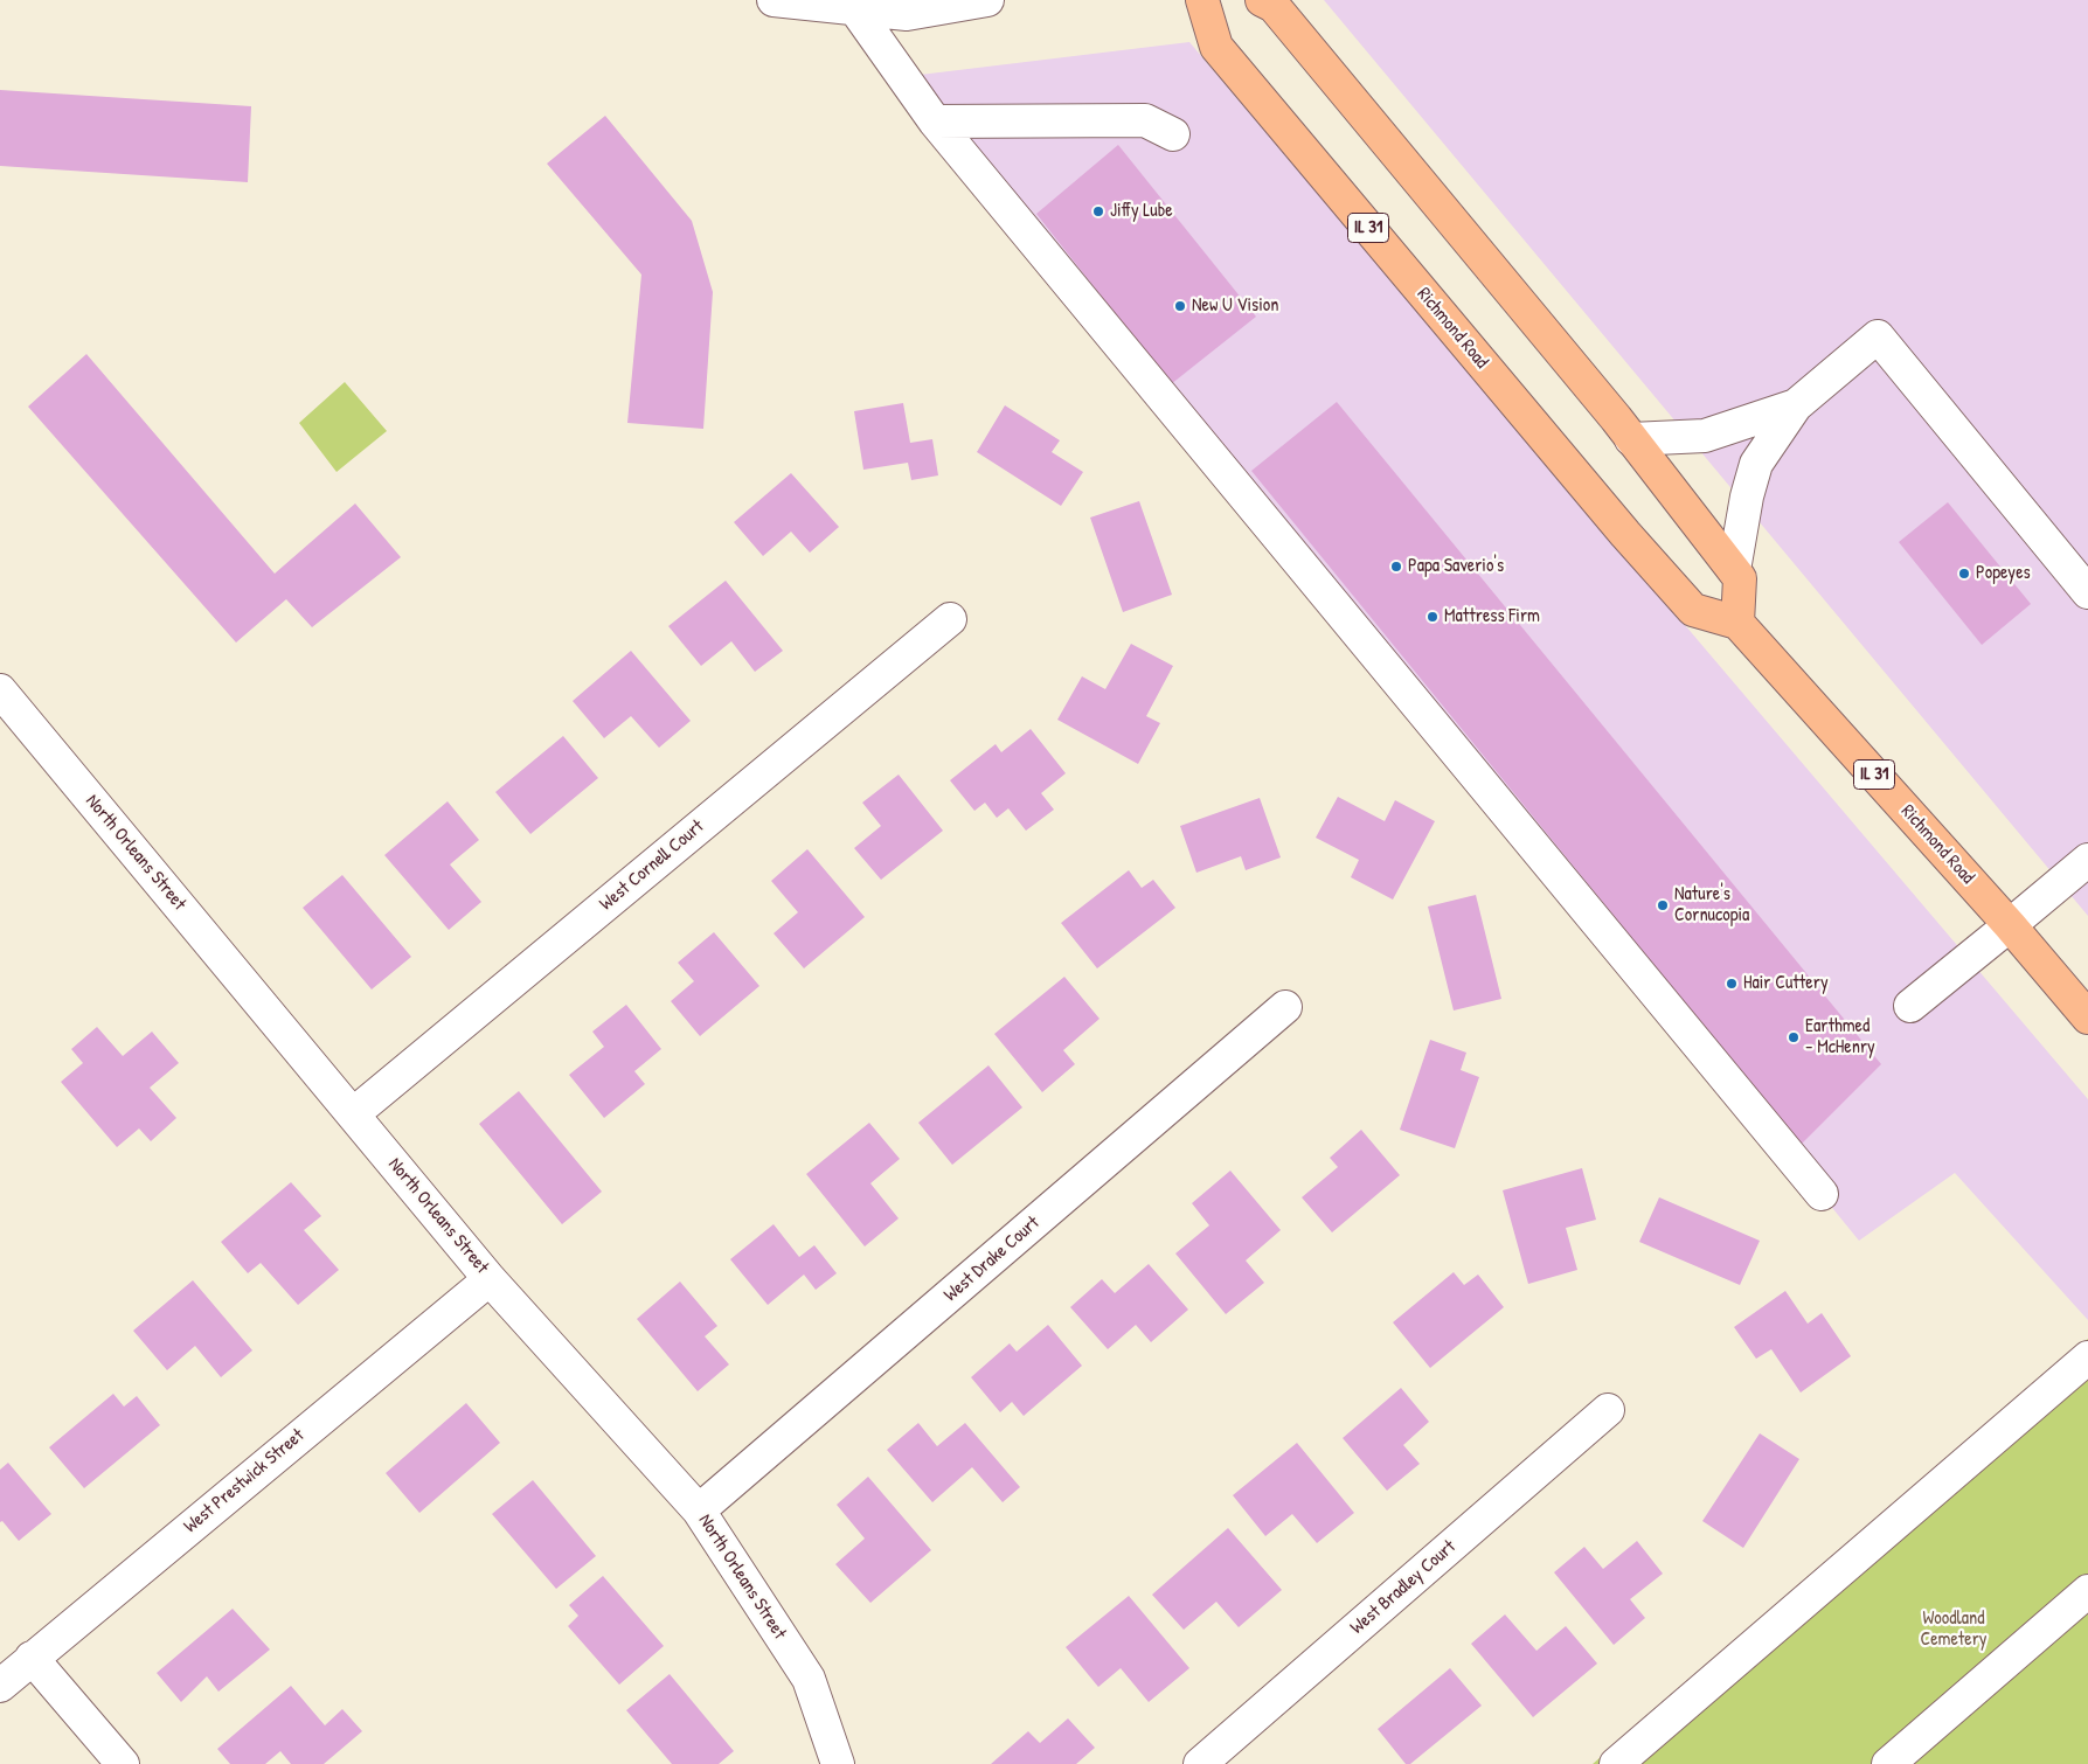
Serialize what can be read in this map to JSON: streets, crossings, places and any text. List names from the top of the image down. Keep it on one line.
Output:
{"streets":{"main road":["IL 31","Richmond Road"],"street":["North Orleans Street","West Cornell Court","West Drake Court","West Prestwick Street","West Bradley Court"]},"crossings":[["North Orleans Street","West Cornell Court"],["North Orleans Street","West Drake Court"],["North Orleans Street","West Prestwick Street"]],"parks":["Woodland Cemetery"],"places":["Jiffy Lube","New U Vision","Papa Saverio's","Popeyes","Mattress Firm","Nature's Cornucopia","Hair Cuttery","Earthmed - McHenry"]}
